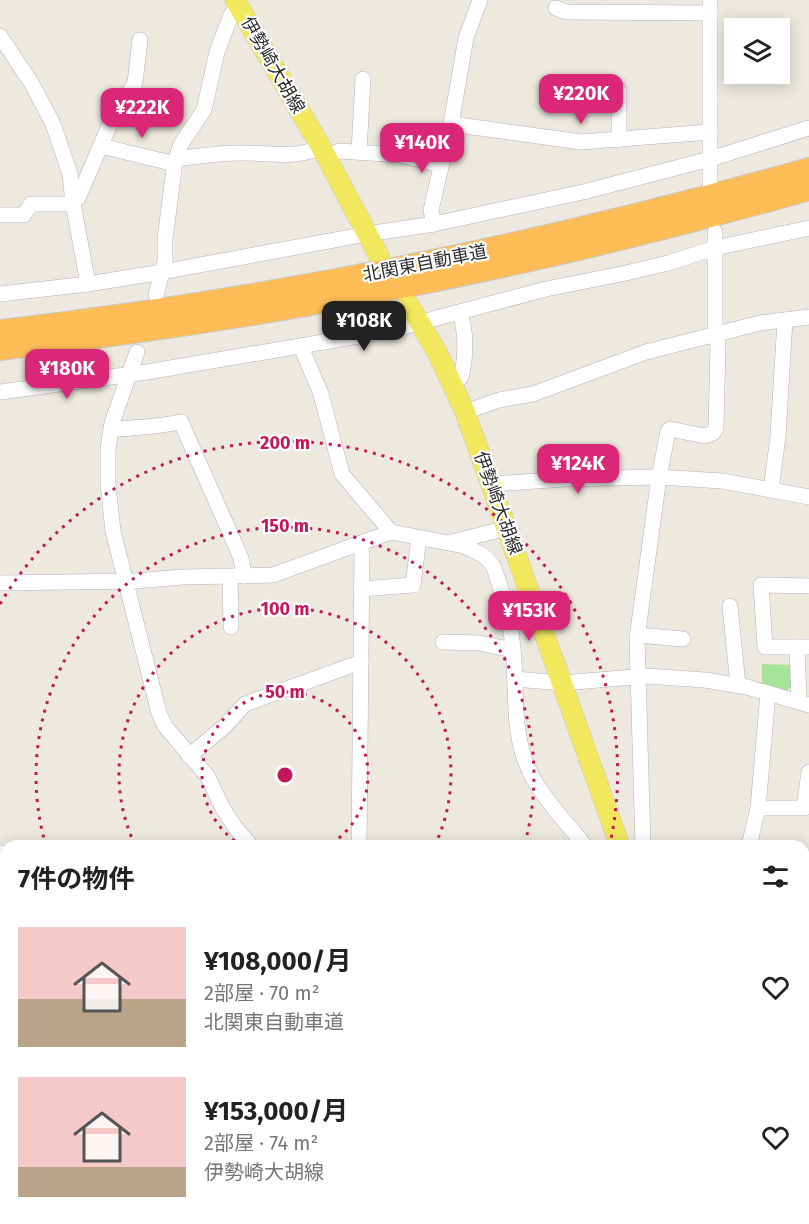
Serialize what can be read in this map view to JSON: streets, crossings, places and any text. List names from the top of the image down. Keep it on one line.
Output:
{"streets":{"highway":["北関東自動車道"],"main road":["伊勢崎大胡線"]},"page":{"price":["¥220K","¥222K","¥140K","¥108K","¥180K","¥124K","¥153K"],"heading":"7件の物件","list":[{"name":"¥108,000/月","note":"2部屋 · 70 m² · 北関東自動車道"},{"name":"¥153,000/月","note":"2部屋 · 74 m² · 伊勢崎大胡線"}]},"rings":["200 m","150 m","100 m","50 m"]}
